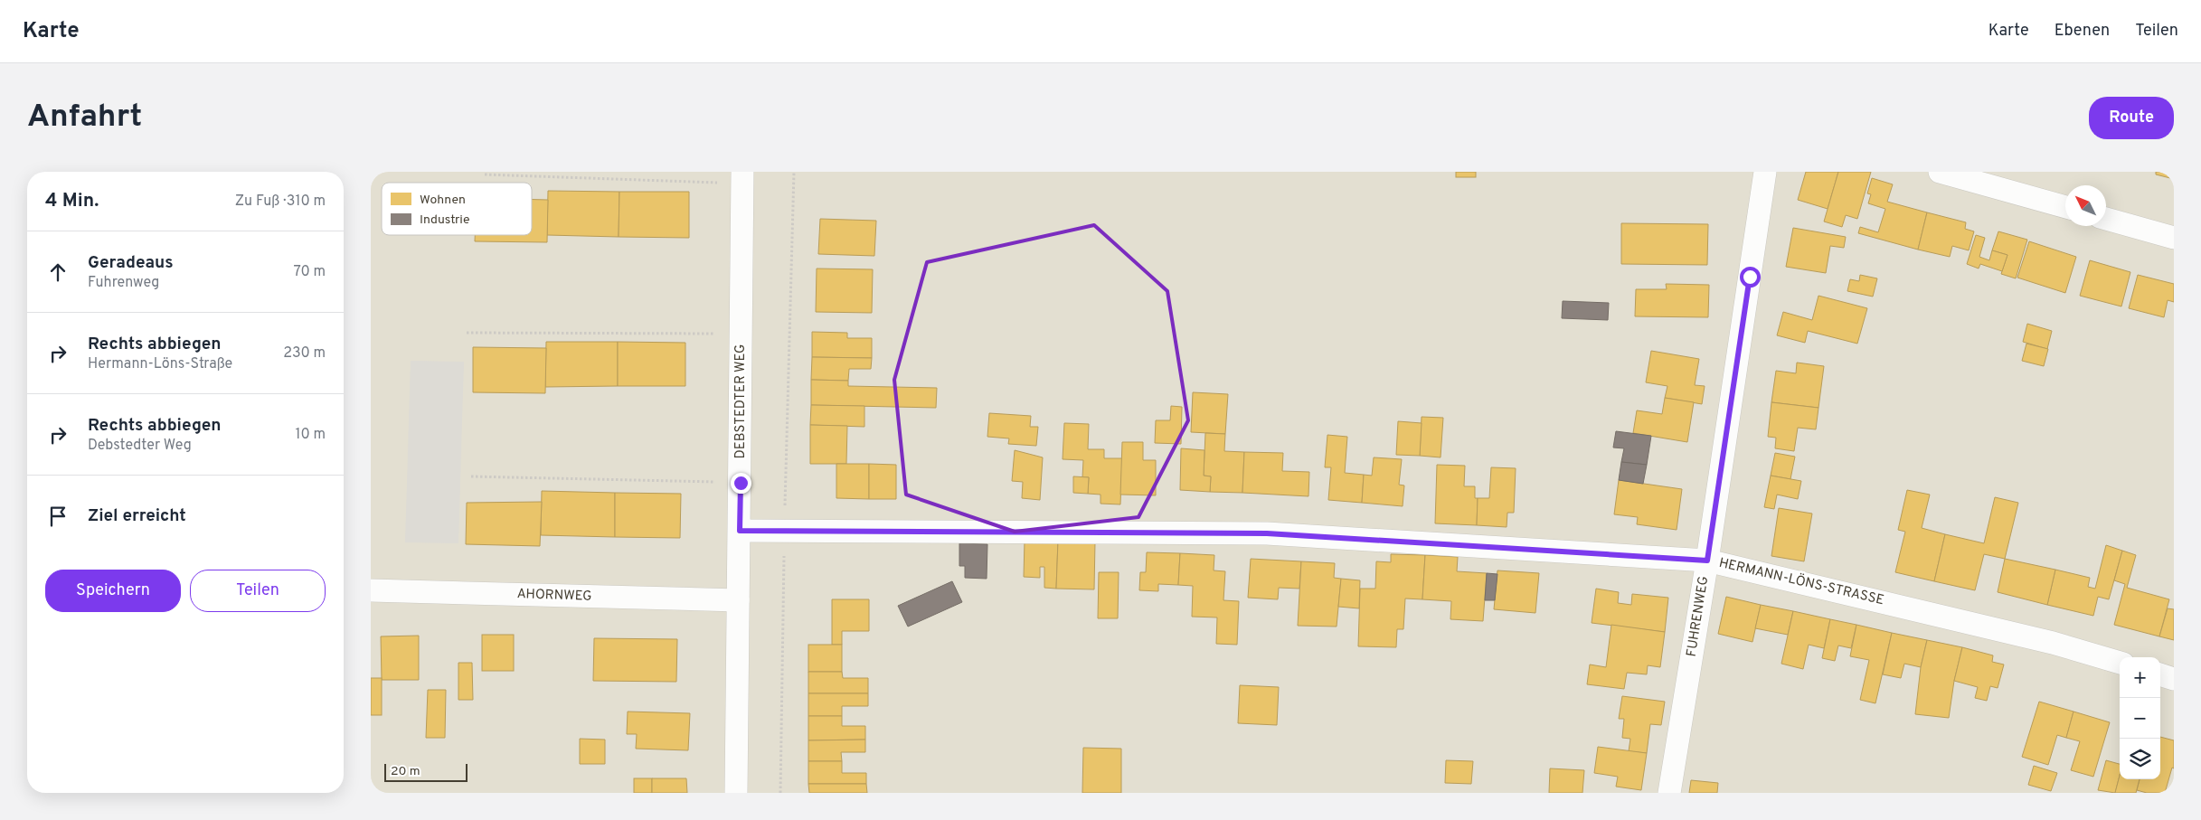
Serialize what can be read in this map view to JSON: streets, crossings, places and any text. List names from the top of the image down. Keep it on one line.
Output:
{"streets":{"street":["DEBSTEDTER WEG","HERMANN-LÖNS-STRASSE","AHORNWEG","FUHRENWEG"]},"crossings":[["DEBSTEDTER WEG","HERMANN-LÖNS-STRASSE"],["DEBSTEDTER WEG","AHORNWEG"],["HERMANN-LÖNS-STRASSE","FUHRENWEG"]],"legend":["Wohnen","Industrie"],"scale_bar":"20 m","north":"top left","page":{"header":"Karte","nav":["Karte","Ebenen","Teilen"],"buttons":["Route",["Speichern","Teilen"]],"title":"Anfahrt","heading":["4 Min.","Zu Fuß · 310 m"],"list":[["Geradeaus","Fuhrenweg","70 m"],["Rechts abbiegen","Hermann-Löns-Straße","230 m"],["Rechts abbiegen","Debstedter Weg","10 m"],"Ziel erreicht"],"map_buttons":["+","−"],"scale":"20 m"}}
